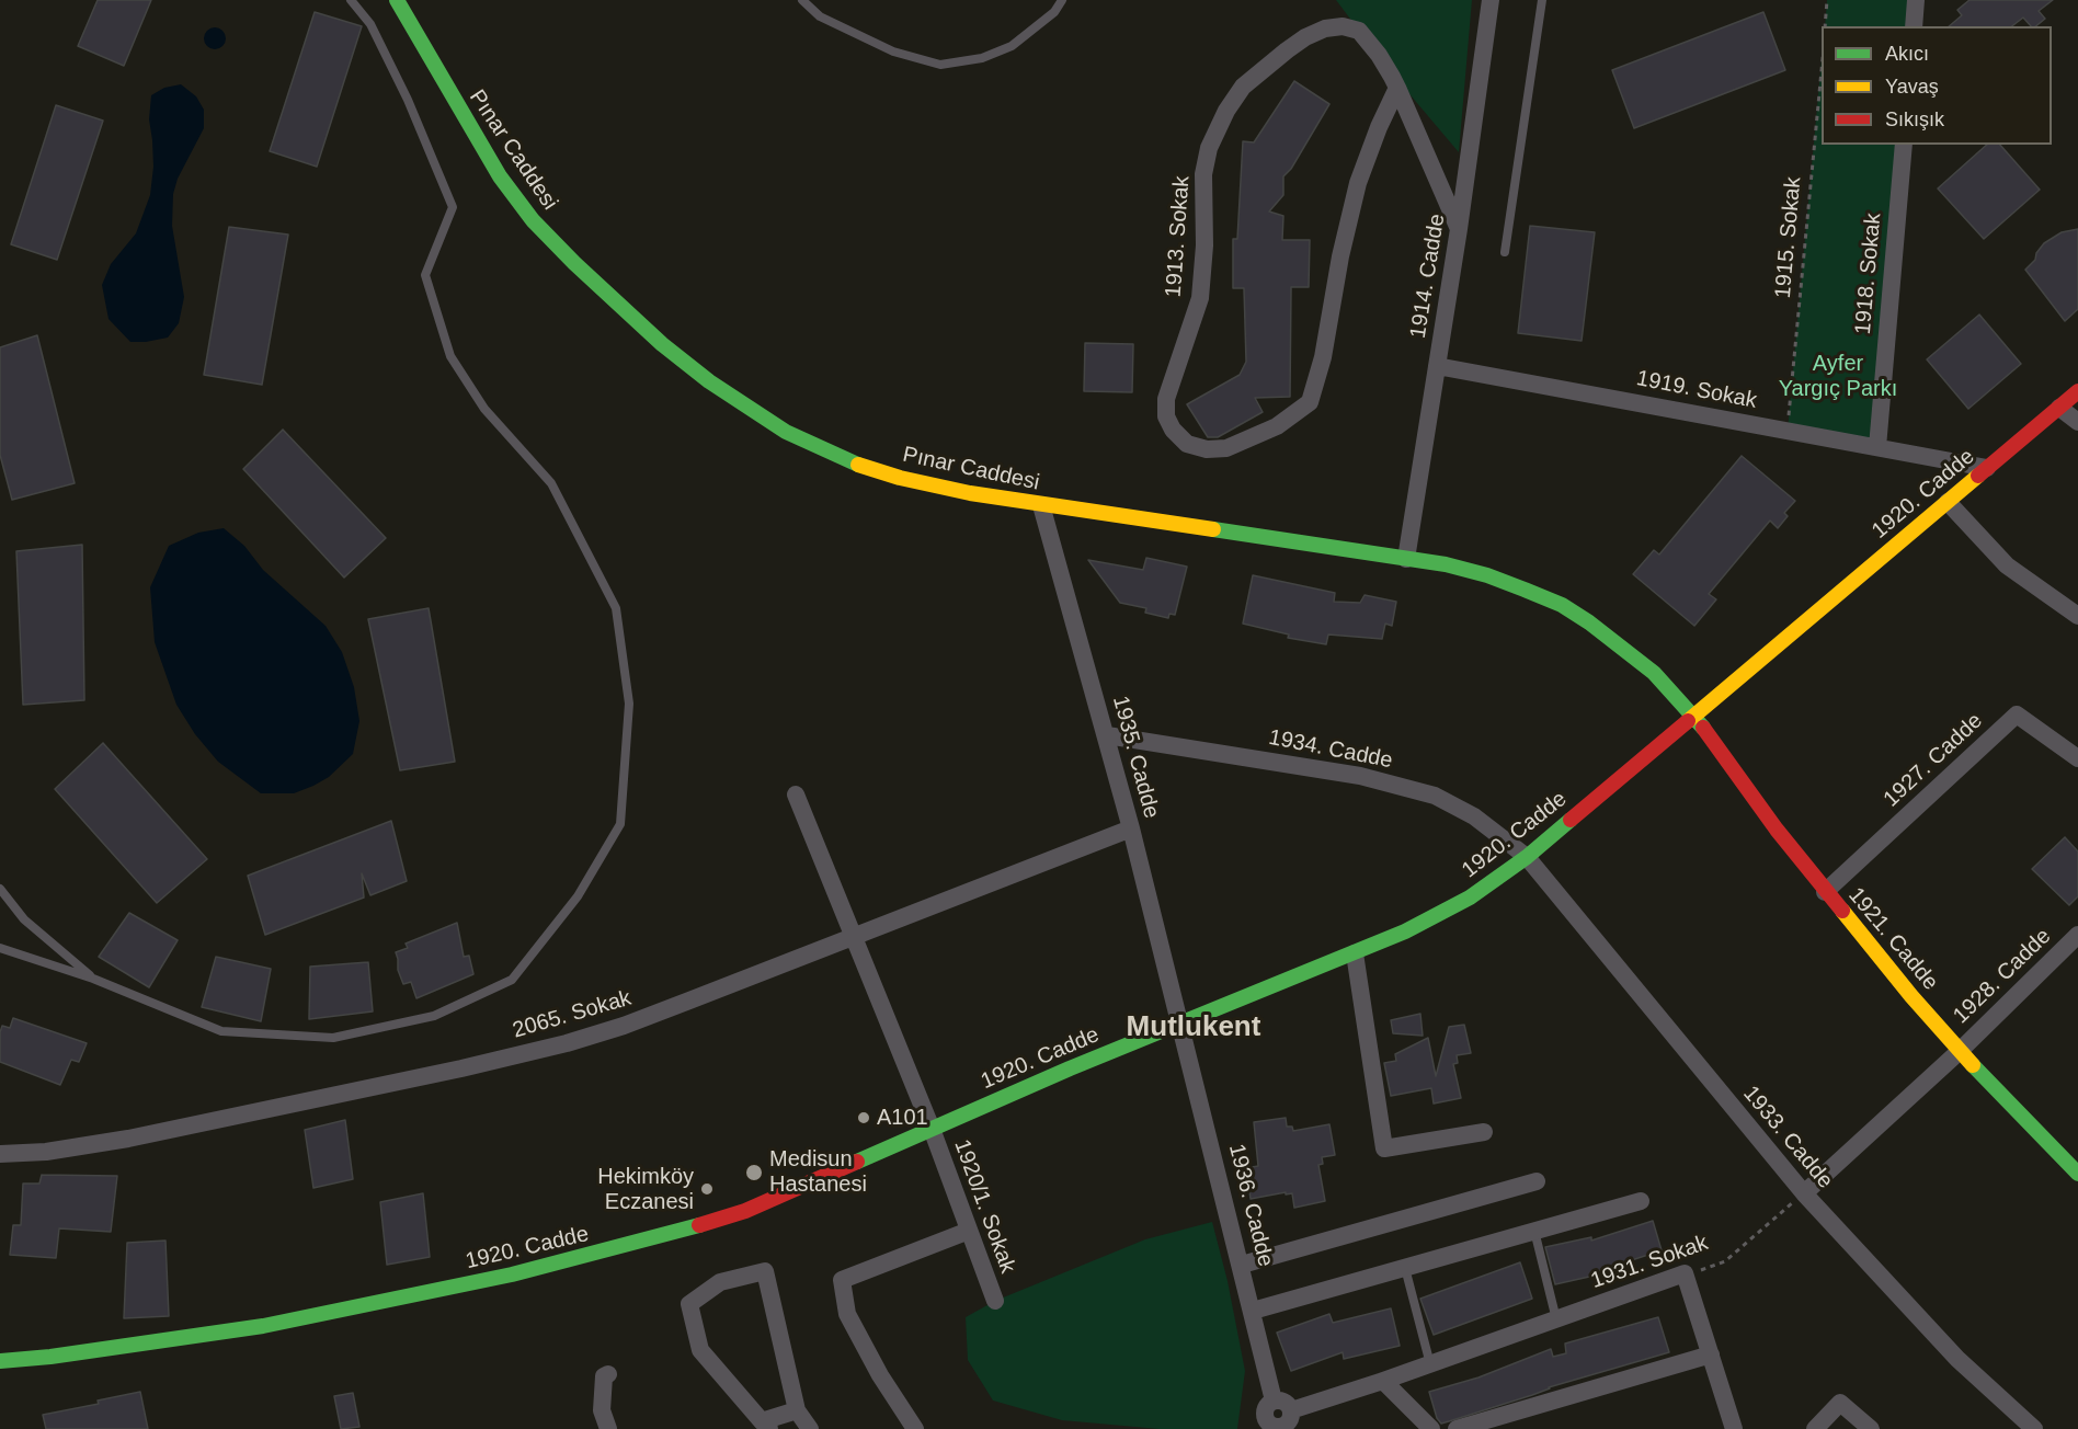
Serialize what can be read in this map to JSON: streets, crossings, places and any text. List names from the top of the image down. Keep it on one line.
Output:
{"streets":{"main road":["Pınar Caddesi","1920. Cadde","1921. Cadde"],"street":["1913. Sokak","1918. Sokak","1914. Cadde","1919. Sokak","1934. Cadde","1935. Cadde","1927. Cadde","1928. Cadde","2065. Sokak","1933. Cadde","1936. Cadde","1920/1. Sokak","1931. Sokak"],"path":["1915. Sokak"]},"crossings":[["Pınar Caddesi","1914. Cadde"],["Pınar Caddesi","1920. Cadde"],["Pınar Caddesi","1935. Cadde"],["Pınar Caddesi","1921. Cadde"],["1913. Sokak","1914. Cadde"],["1915. Sokak","1919. Sokak"],["1918. Sokak","1919. Sokak"],["1914. Cadde","1919. Sokak"],["1919. Sokak","1920. Cadde"],["1920. Cadde","1934. Cadde"],["1920. Cadde","1935. Cadde"],["1920. Cadde","1921. Cadde"],["1920. Cadde","1933. Cadde"],["1920. Cadde","1936. Cadde"],["1920. Cadde","1920/1. Sokak"],["1934. Cadde","1935. Cadde"],["1934. Cadde","1933. Cadde"],["1935. Cadde","2065. Sokak"],["1935. Cadde","1936. Cadde"],["1927. Cadde","1921. Cadde"],["1921. Cadde","1928. Cadde"],["2065. Sokak","1920/1. Sokak"],["1933. Cadde","1931. Sokak"]],"districts":["Mutlukent"],"parks":["Ayfer Yargıç Parkı"],"places":["A101","Medisun Hastanesi","Hekimköy Eczanesi"],"legend":["Akıcı","Yavaş","Sıkışık"]}
